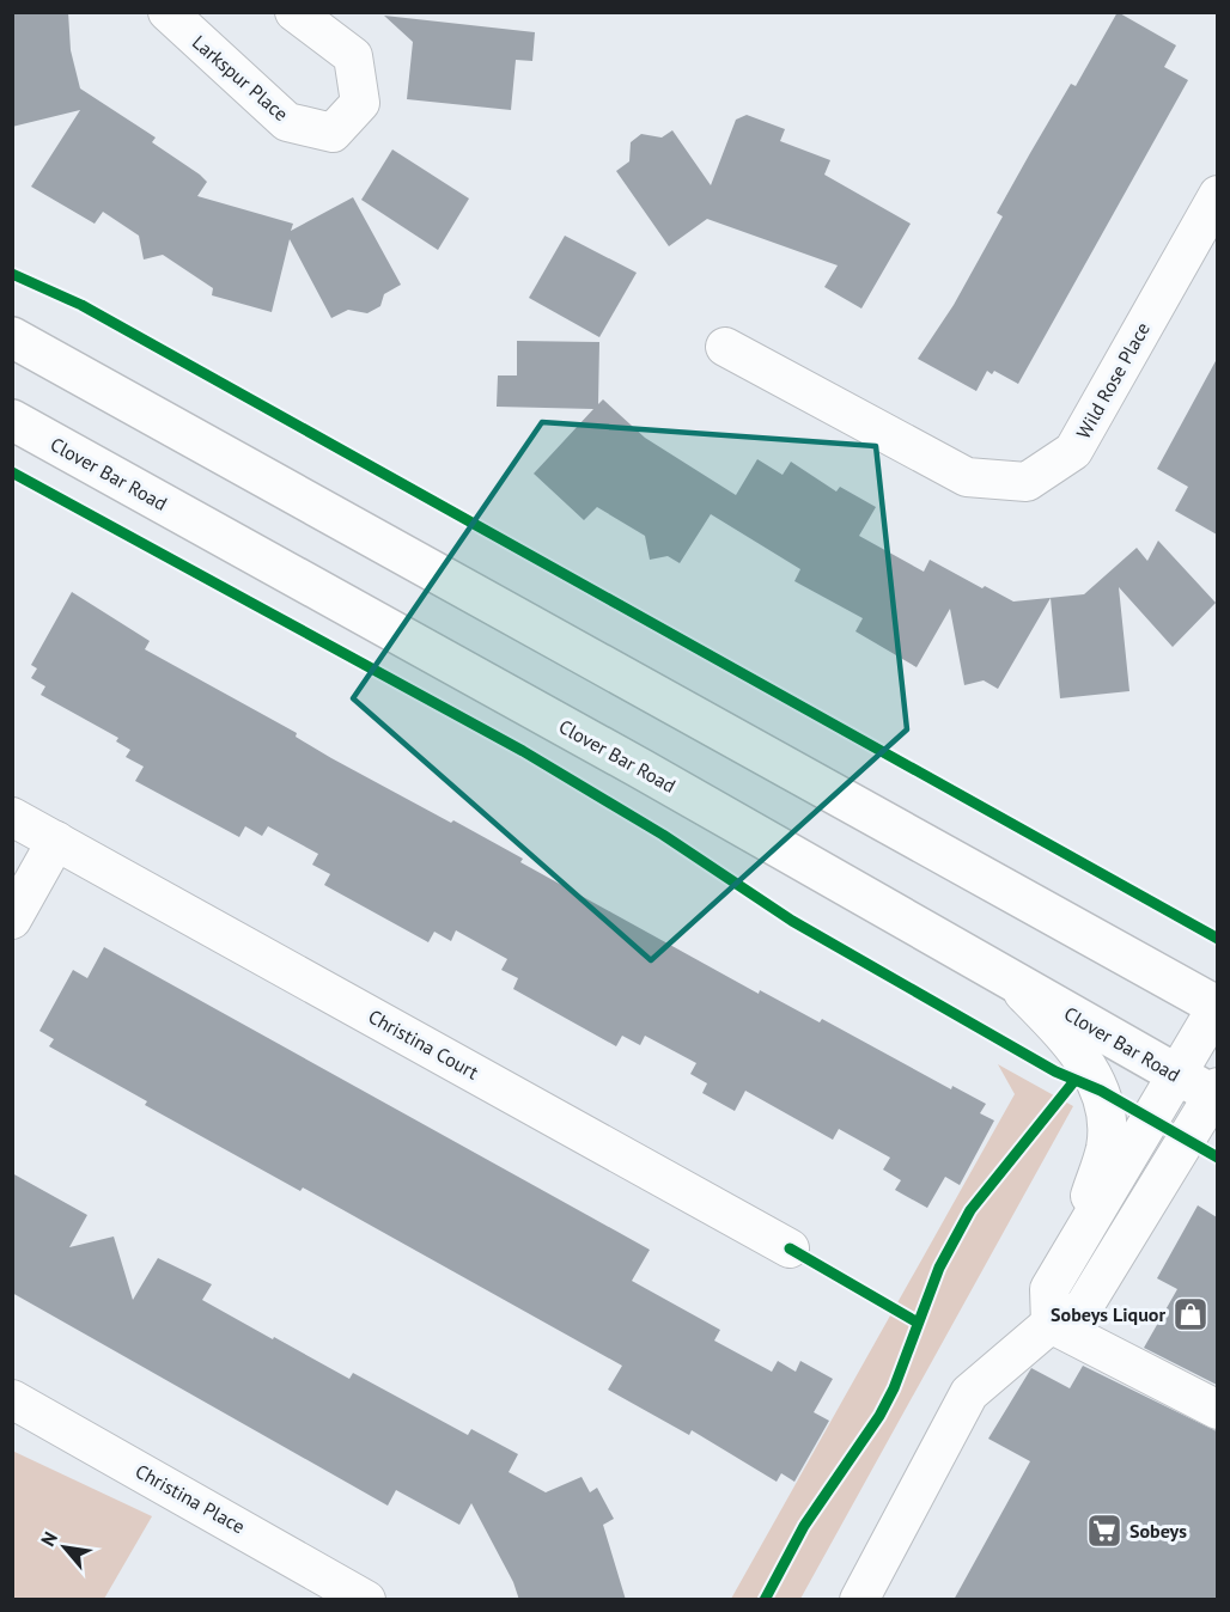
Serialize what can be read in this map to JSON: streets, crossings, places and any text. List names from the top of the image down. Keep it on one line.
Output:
{"streets":{"main road":["Clover Bar Road"],"street":["Larkspur Place","Wild Rose Place","Christina Court","Christina Place"]},"places":{"shop":["Sobeys Liquor"],"supermarket":["Sobeys"]},"north":"top left"}
